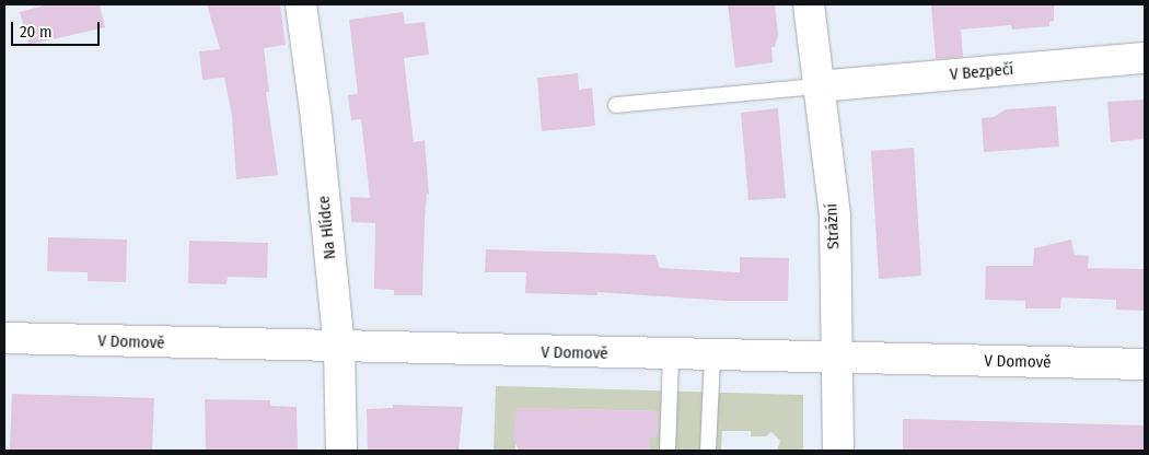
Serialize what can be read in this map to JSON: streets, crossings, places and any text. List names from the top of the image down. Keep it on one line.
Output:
{"streets":{"street":["V Bezpečí","Strážní","Na Hlídce","V Domově"]},"crossings":[["V Bezpečí","Strážní"],["Strážní","V Domově"],["Na Hlídce","V Domově"]],"scale_bar":"20 m"}
